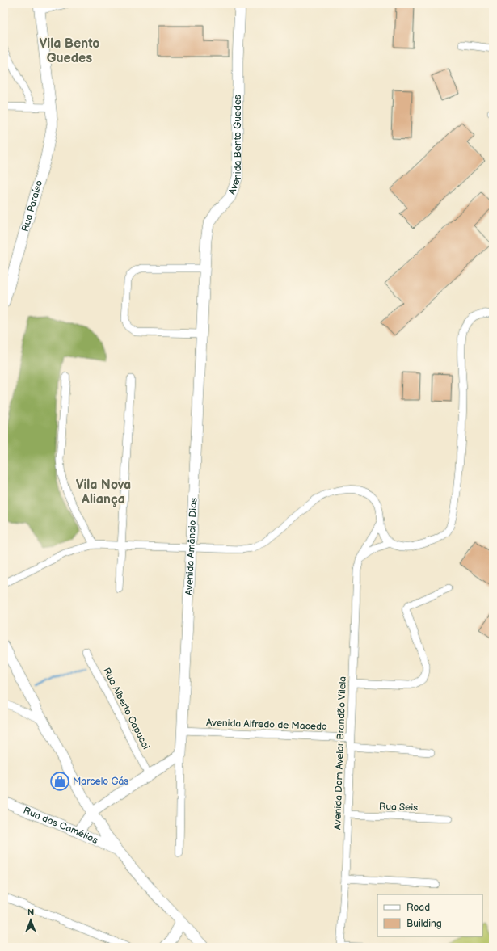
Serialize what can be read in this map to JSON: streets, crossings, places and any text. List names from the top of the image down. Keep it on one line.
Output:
{"streets":{"street":["Avenida Bento Guedes","Rua Paraíso","Avenida Amâncio Dias","Rua Alberto Capucci","Avenida Alfredo de Macedo","Avenida Dom Avelar Brandão Vilela","Rua Seis","Rua das Camélias"]},"crossings":[["Avenida Bento Guedes","Avenida Amâncio Dias"],["Avenida Amâncio Dias","Avenida Alfredo de Macedo"],["Avenida Alfredo de Macedo","Avenida Dom Avelar Brandão Vilela"],["Avenida Dom Avelar Brandão Vilela","Rua Seis"]],"districts":["Vila Bento Guedes","Vila Nova Aliança"],"places":{"shop":["Marcelo Gás"]},"legend":["Road","Building"],"north":"top"}
